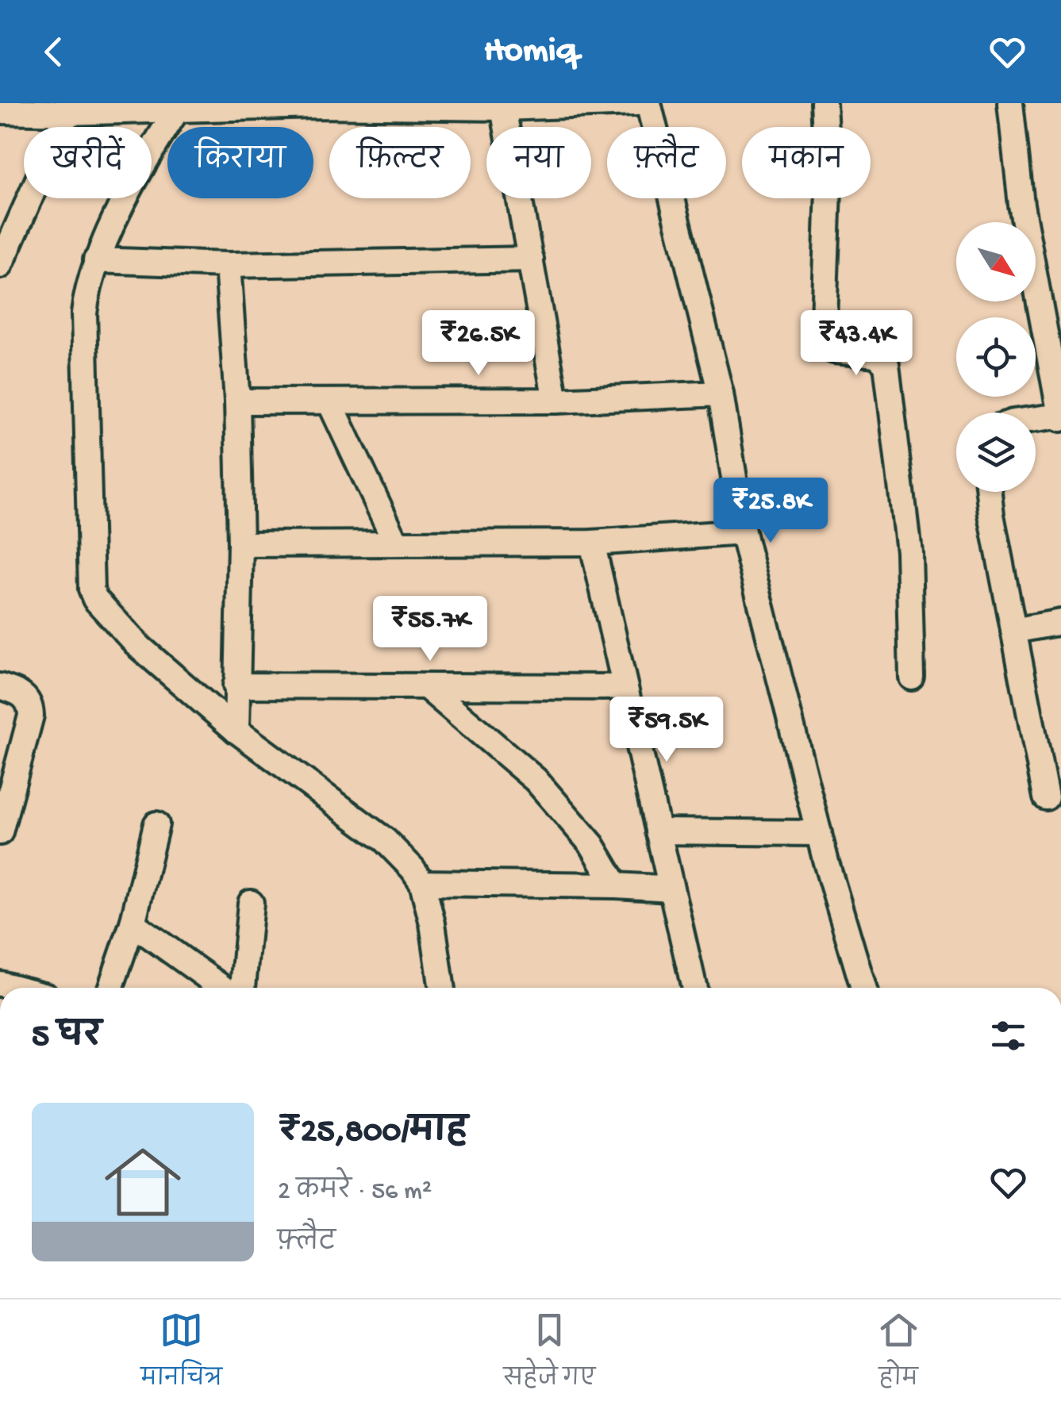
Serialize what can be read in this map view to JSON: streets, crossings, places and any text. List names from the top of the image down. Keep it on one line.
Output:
{"north":"bottom right","page":{"header":"Homiq","chip":["खरीदें","किराया","फ़िल्टर","नया","फ़्लैट","मकान"],"price":["₹26.5K","₹43.4K","₹25.8K","₹55.7K","₹59.5K"],"heading":"5 घर","list":[{"name":"₹25,800/माह","note":"2 कमरे · 56 m² · फ़्लैट"}],"tabs":["मानचित्र","सहेजे गए","होम"]}}
